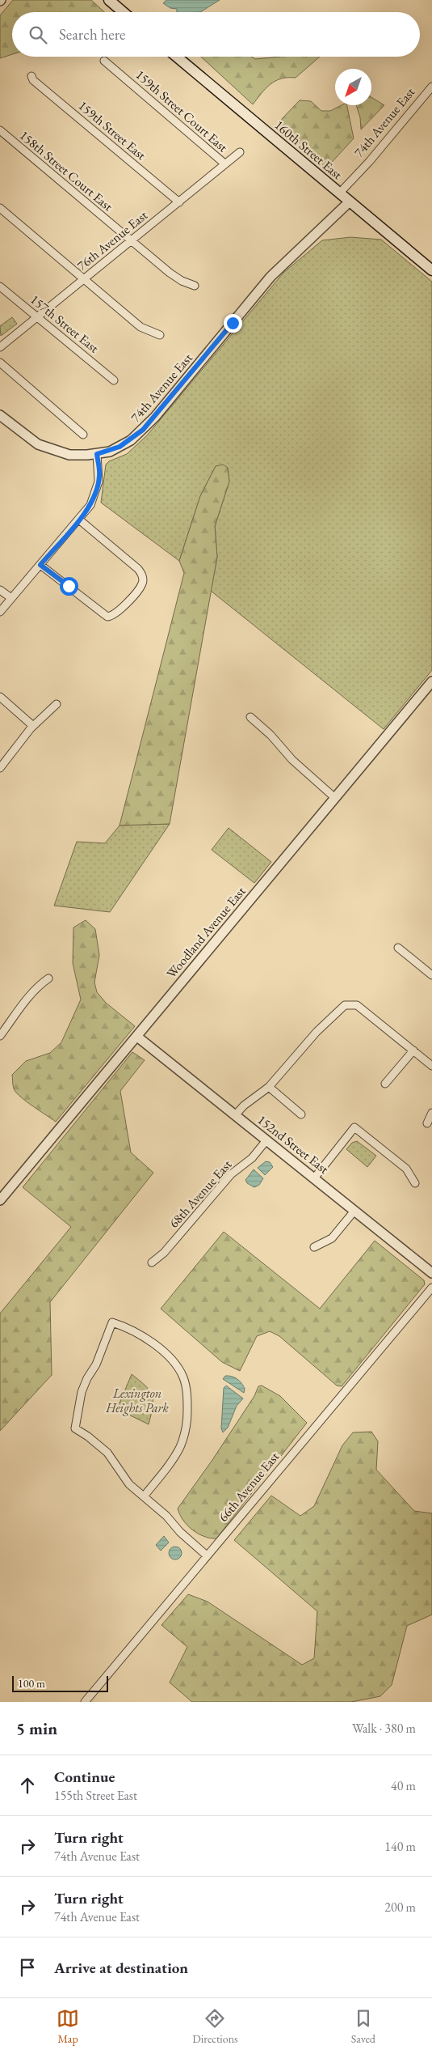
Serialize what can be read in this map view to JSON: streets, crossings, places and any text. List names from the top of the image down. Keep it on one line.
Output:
{"streets":{"main road":["160th Street East"],"street":["159th Street Court East","74th Avenue East","159th Street East","158th Street Court East","76th Avenue East","157th Street East","Woodland Avenue East","152nd Street East","68th Avenue East","66th Avenue East"]},"crossings":[["159th Street Court East","76th Avenue East"],["74th Avenue East","160th Street East"],["159th Street East","76th Avenue East"],["158th Street Court East","76th Avenue East"],["76th Avenue East","157th Street East"],["Woodland Avenue East","152nd Street East"],["152nd Street East","68th Avenue East"]],"parks":["Lexington Heights Park"],"scale_bar":"100 m","north":"bottom left","page":{"search":"Search here","scale":"100 m","heading":["5 min","Walk · 380 m"],"list":[["Continue","155th Street East","40 m"],["Turn right","74th Avenue East","140 m"],["Turn right","74th Avenue East","200 m"],"Arrive at destination"],"nav":["Map","Directions","Saved"]}}
